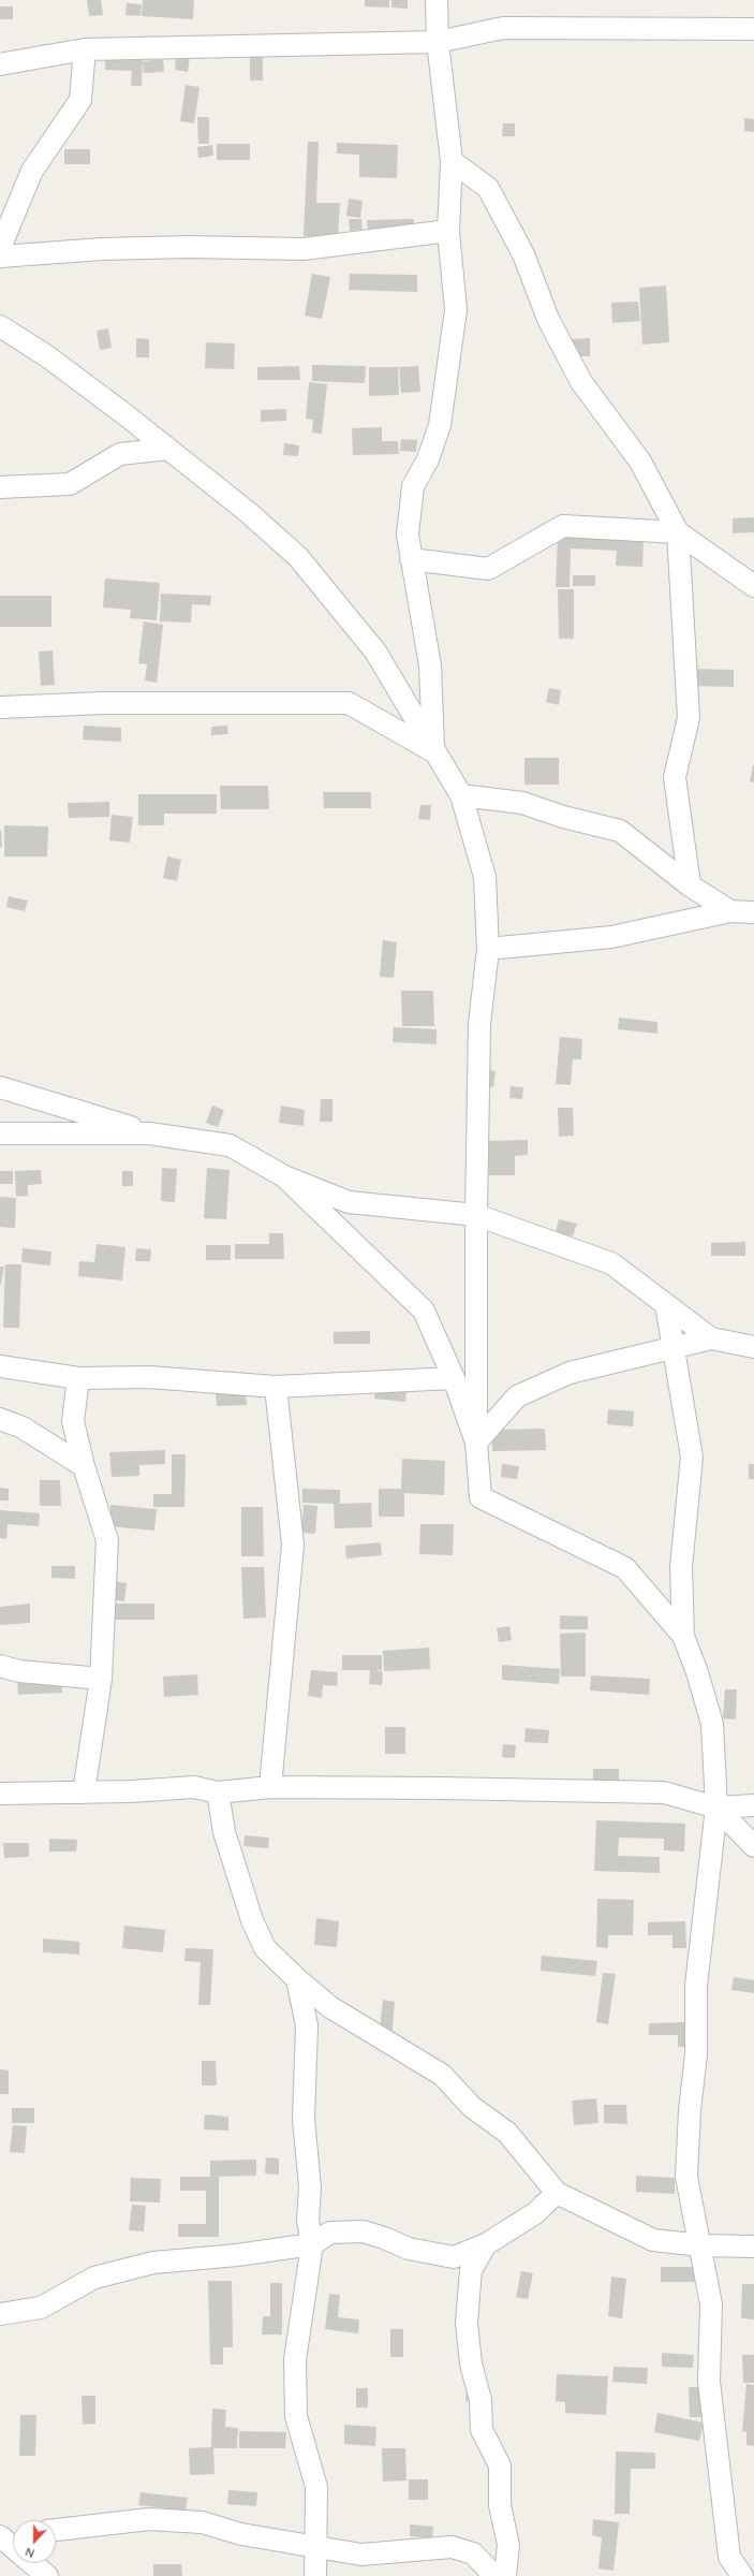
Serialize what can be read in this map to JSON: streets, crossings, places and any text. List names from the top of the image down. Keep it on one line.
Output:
{"north":"bottom"}
